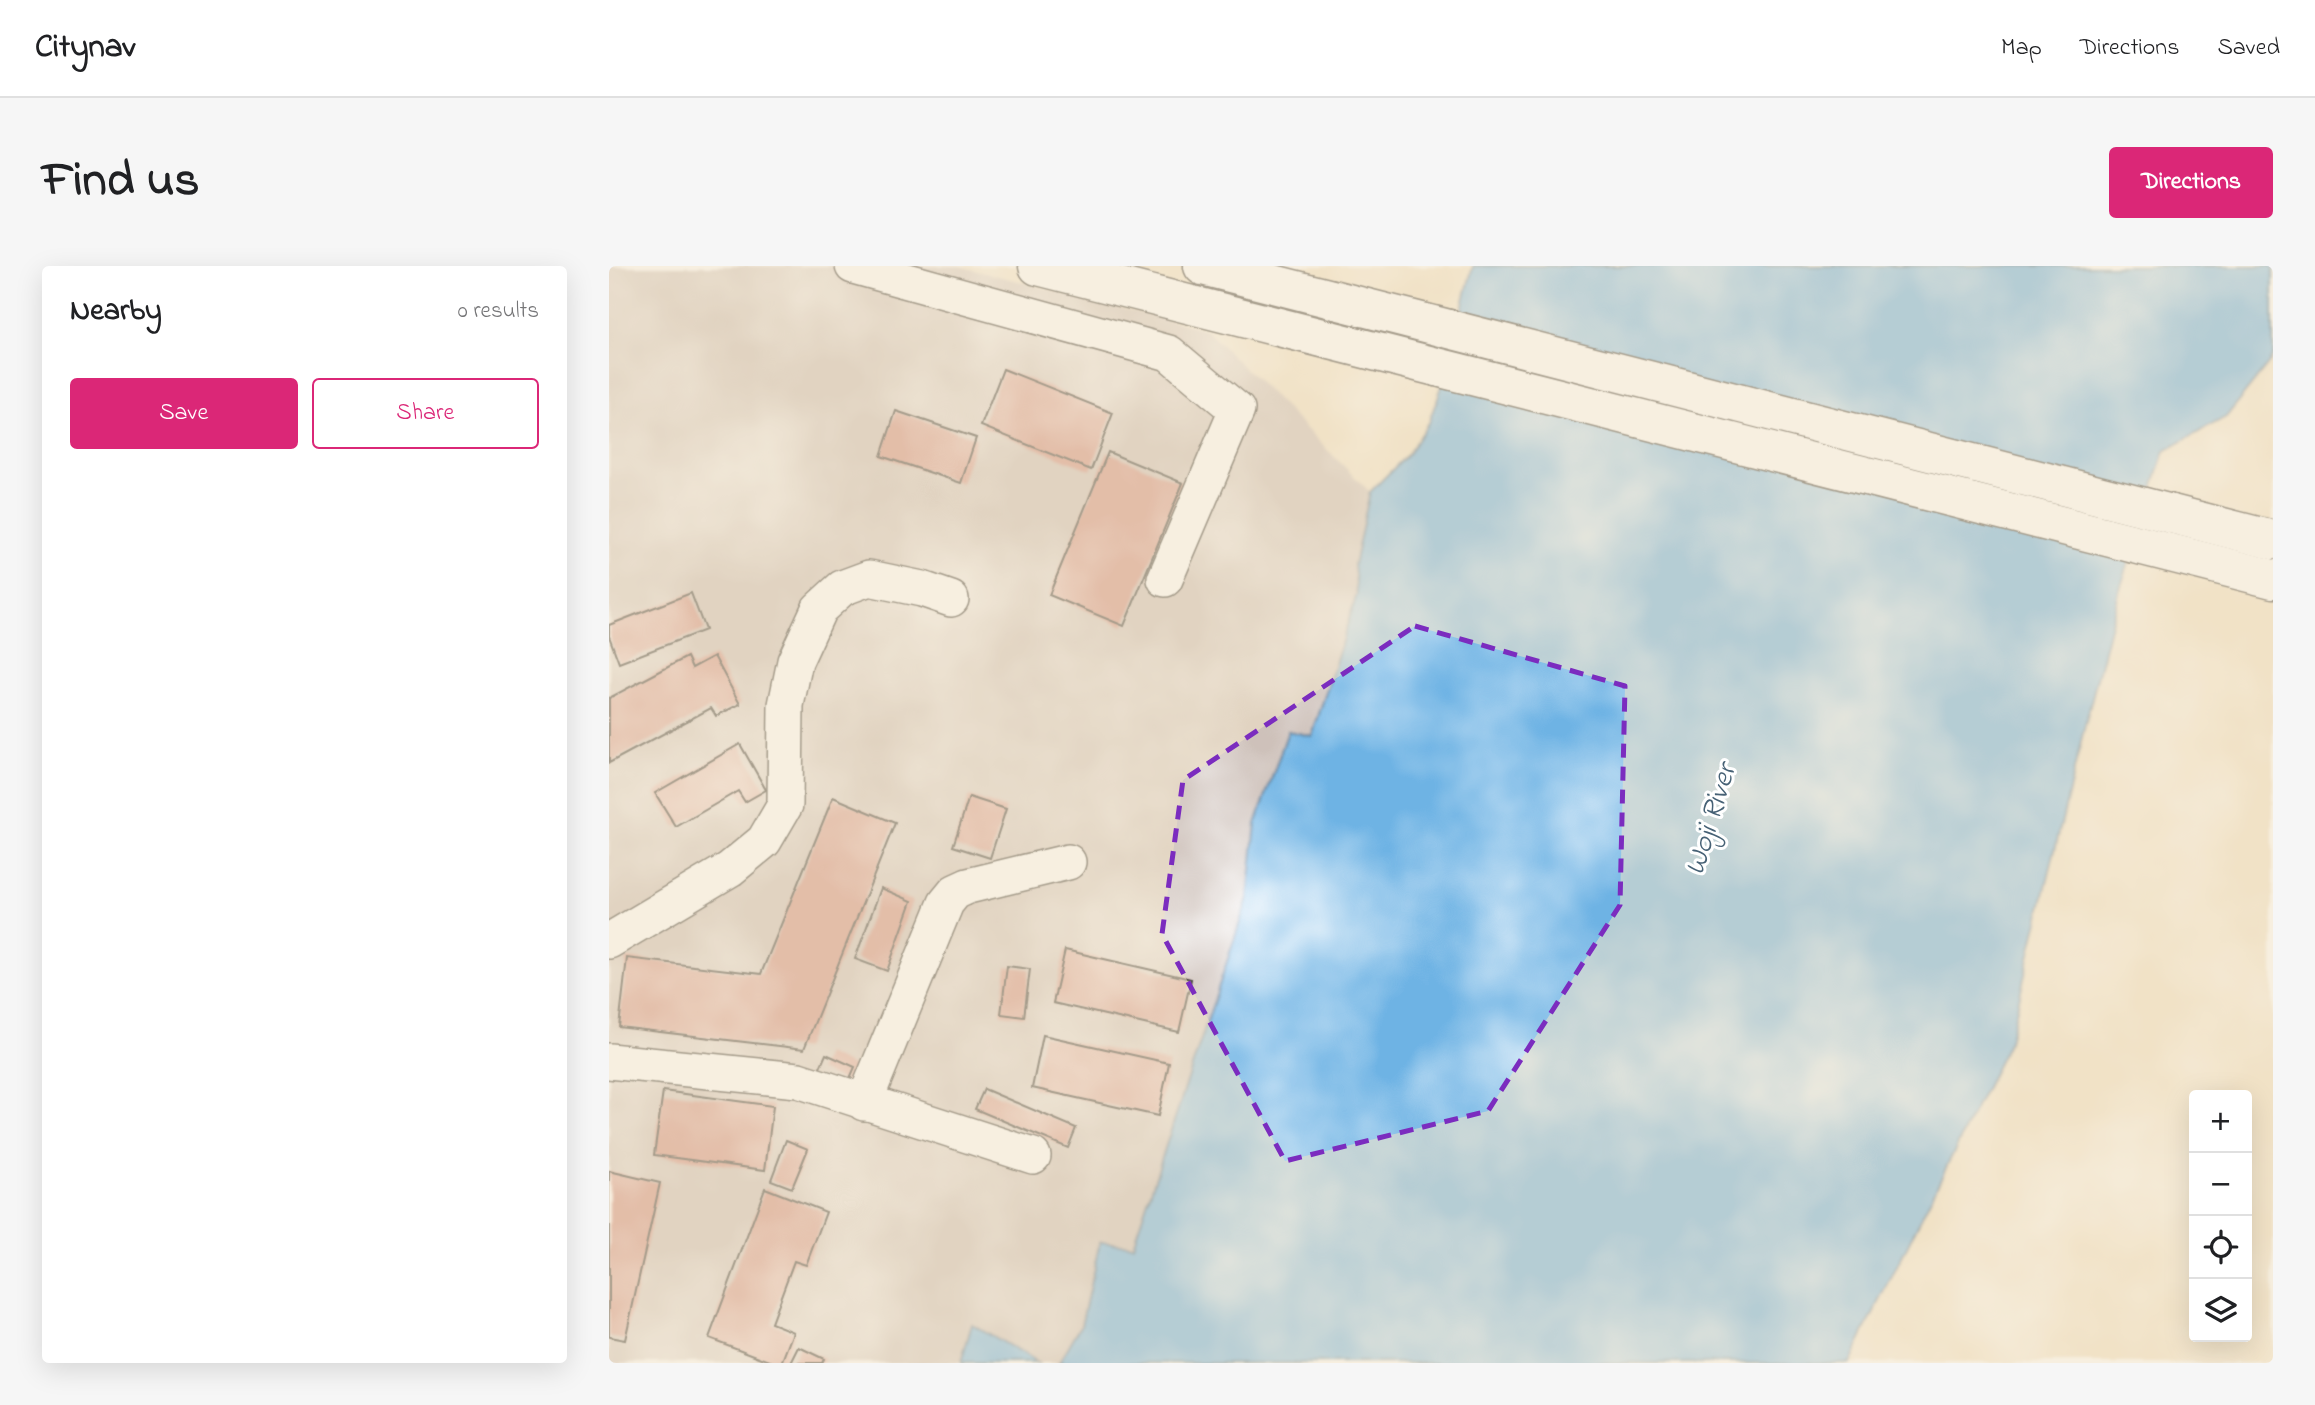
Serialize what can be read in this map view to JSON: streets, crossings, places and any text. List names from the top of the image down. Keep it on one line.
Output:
{"water":["Woji River"],"page":{"header":"Citynav","nav":["Map","Directions","Saved"],"title":"Find us","buttons":["Directions",["Save","Share"]],"heading":["Nearby","0 results"],"map_buttons":["+","−"]}}
